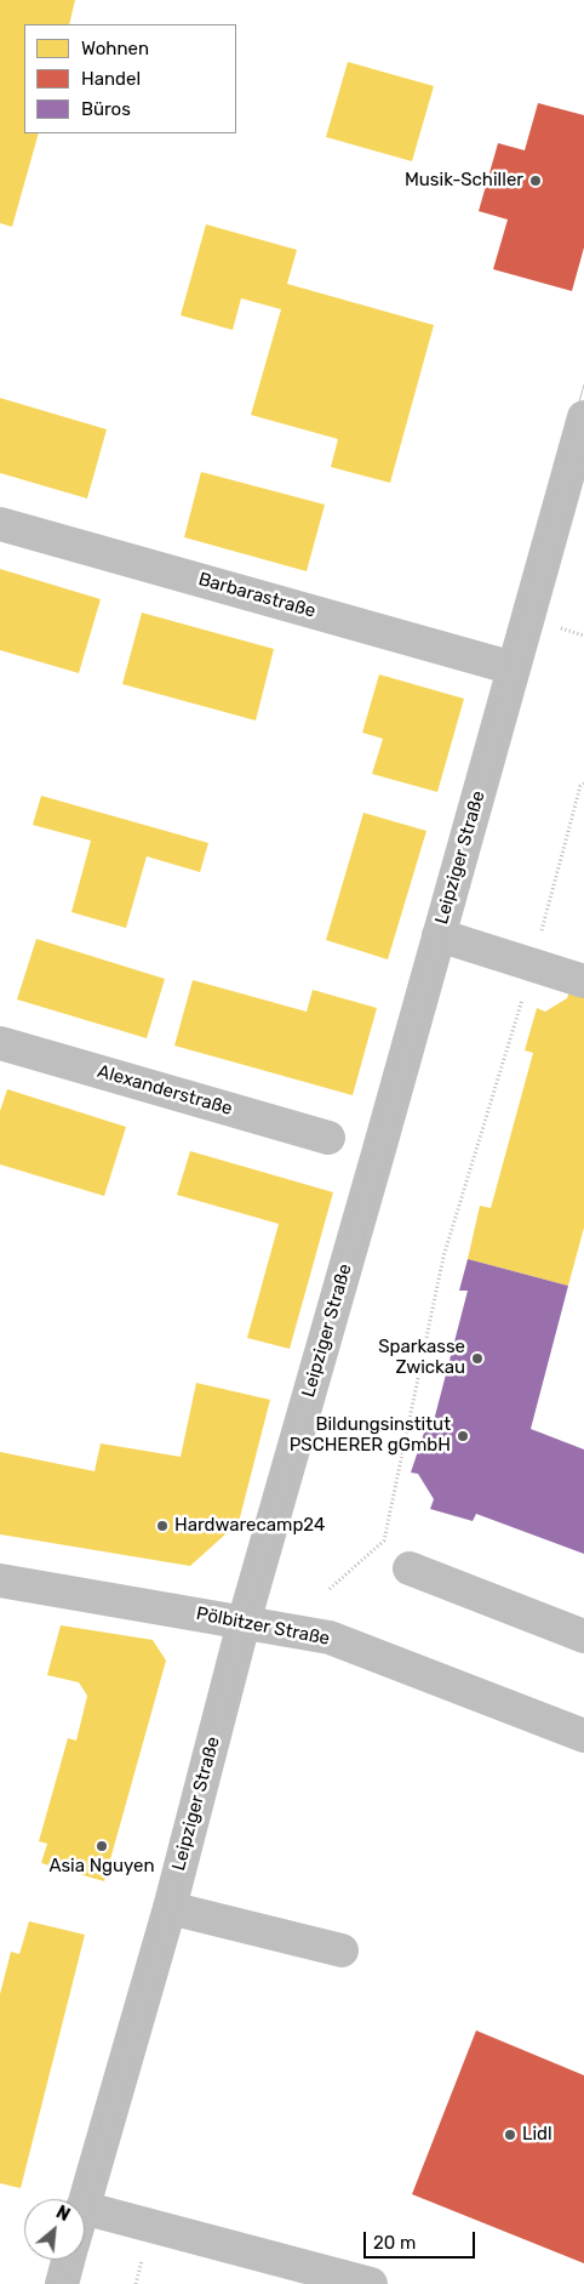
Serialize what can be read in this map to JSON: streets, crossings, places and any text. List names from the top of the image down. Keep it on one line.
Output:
{"streets":{"street":["Barbarastraße","Leipziger Straße","Alexanderstraße","Pölbitzer Straße"]},"crossings":[["Barbarastraße","Leipziger Straße"],["Leipziger Straße","Pölbitzer Straße"]],"places":["Musik-Schiller","Sparkasse Zwickau","Bildungsinstitut PSCHERER gGmbH","Hardwarecamp24","Asia Nguyen","Lidl"],"legend":["Wohnen","Handel","Büros"],"scale_bar":"20 m","north":"top right"}
